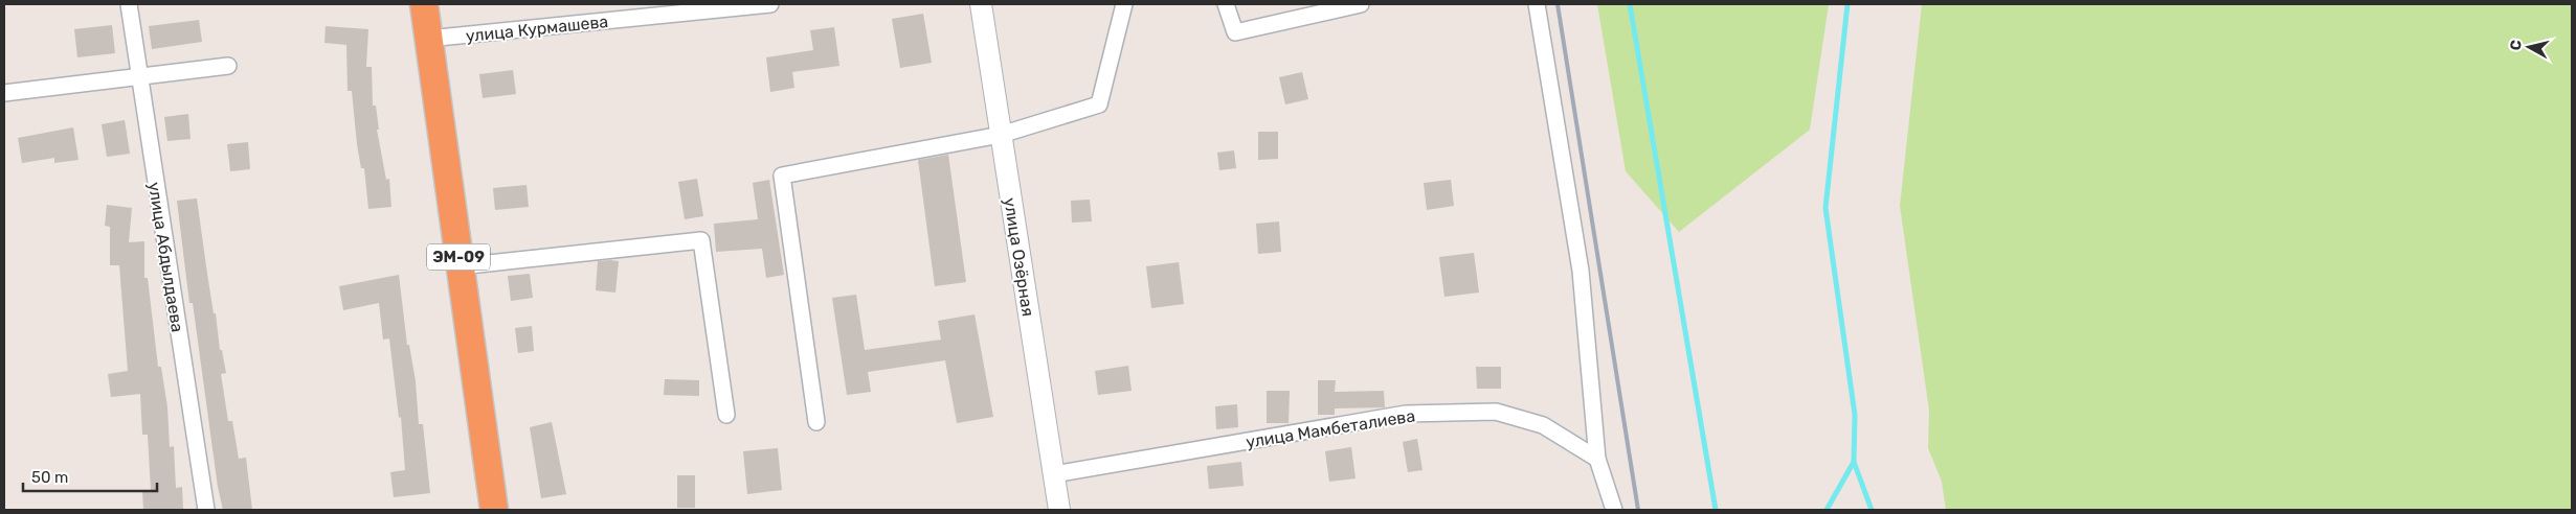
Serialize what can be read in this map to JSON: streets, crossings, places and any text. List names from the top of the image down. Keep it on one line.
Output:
{"streets":{"highway":["ЭМ-09"],"street":["улица Курмашева","улица Абдылдаева","улица Озёрная","улица Мамбеталиева"]},"crossings":[["улица Курмашева","ЭМ-09"],["улица Озёрная","улица Мамбеталиева"]],"scale_bar":"50 m","north":"left"}
